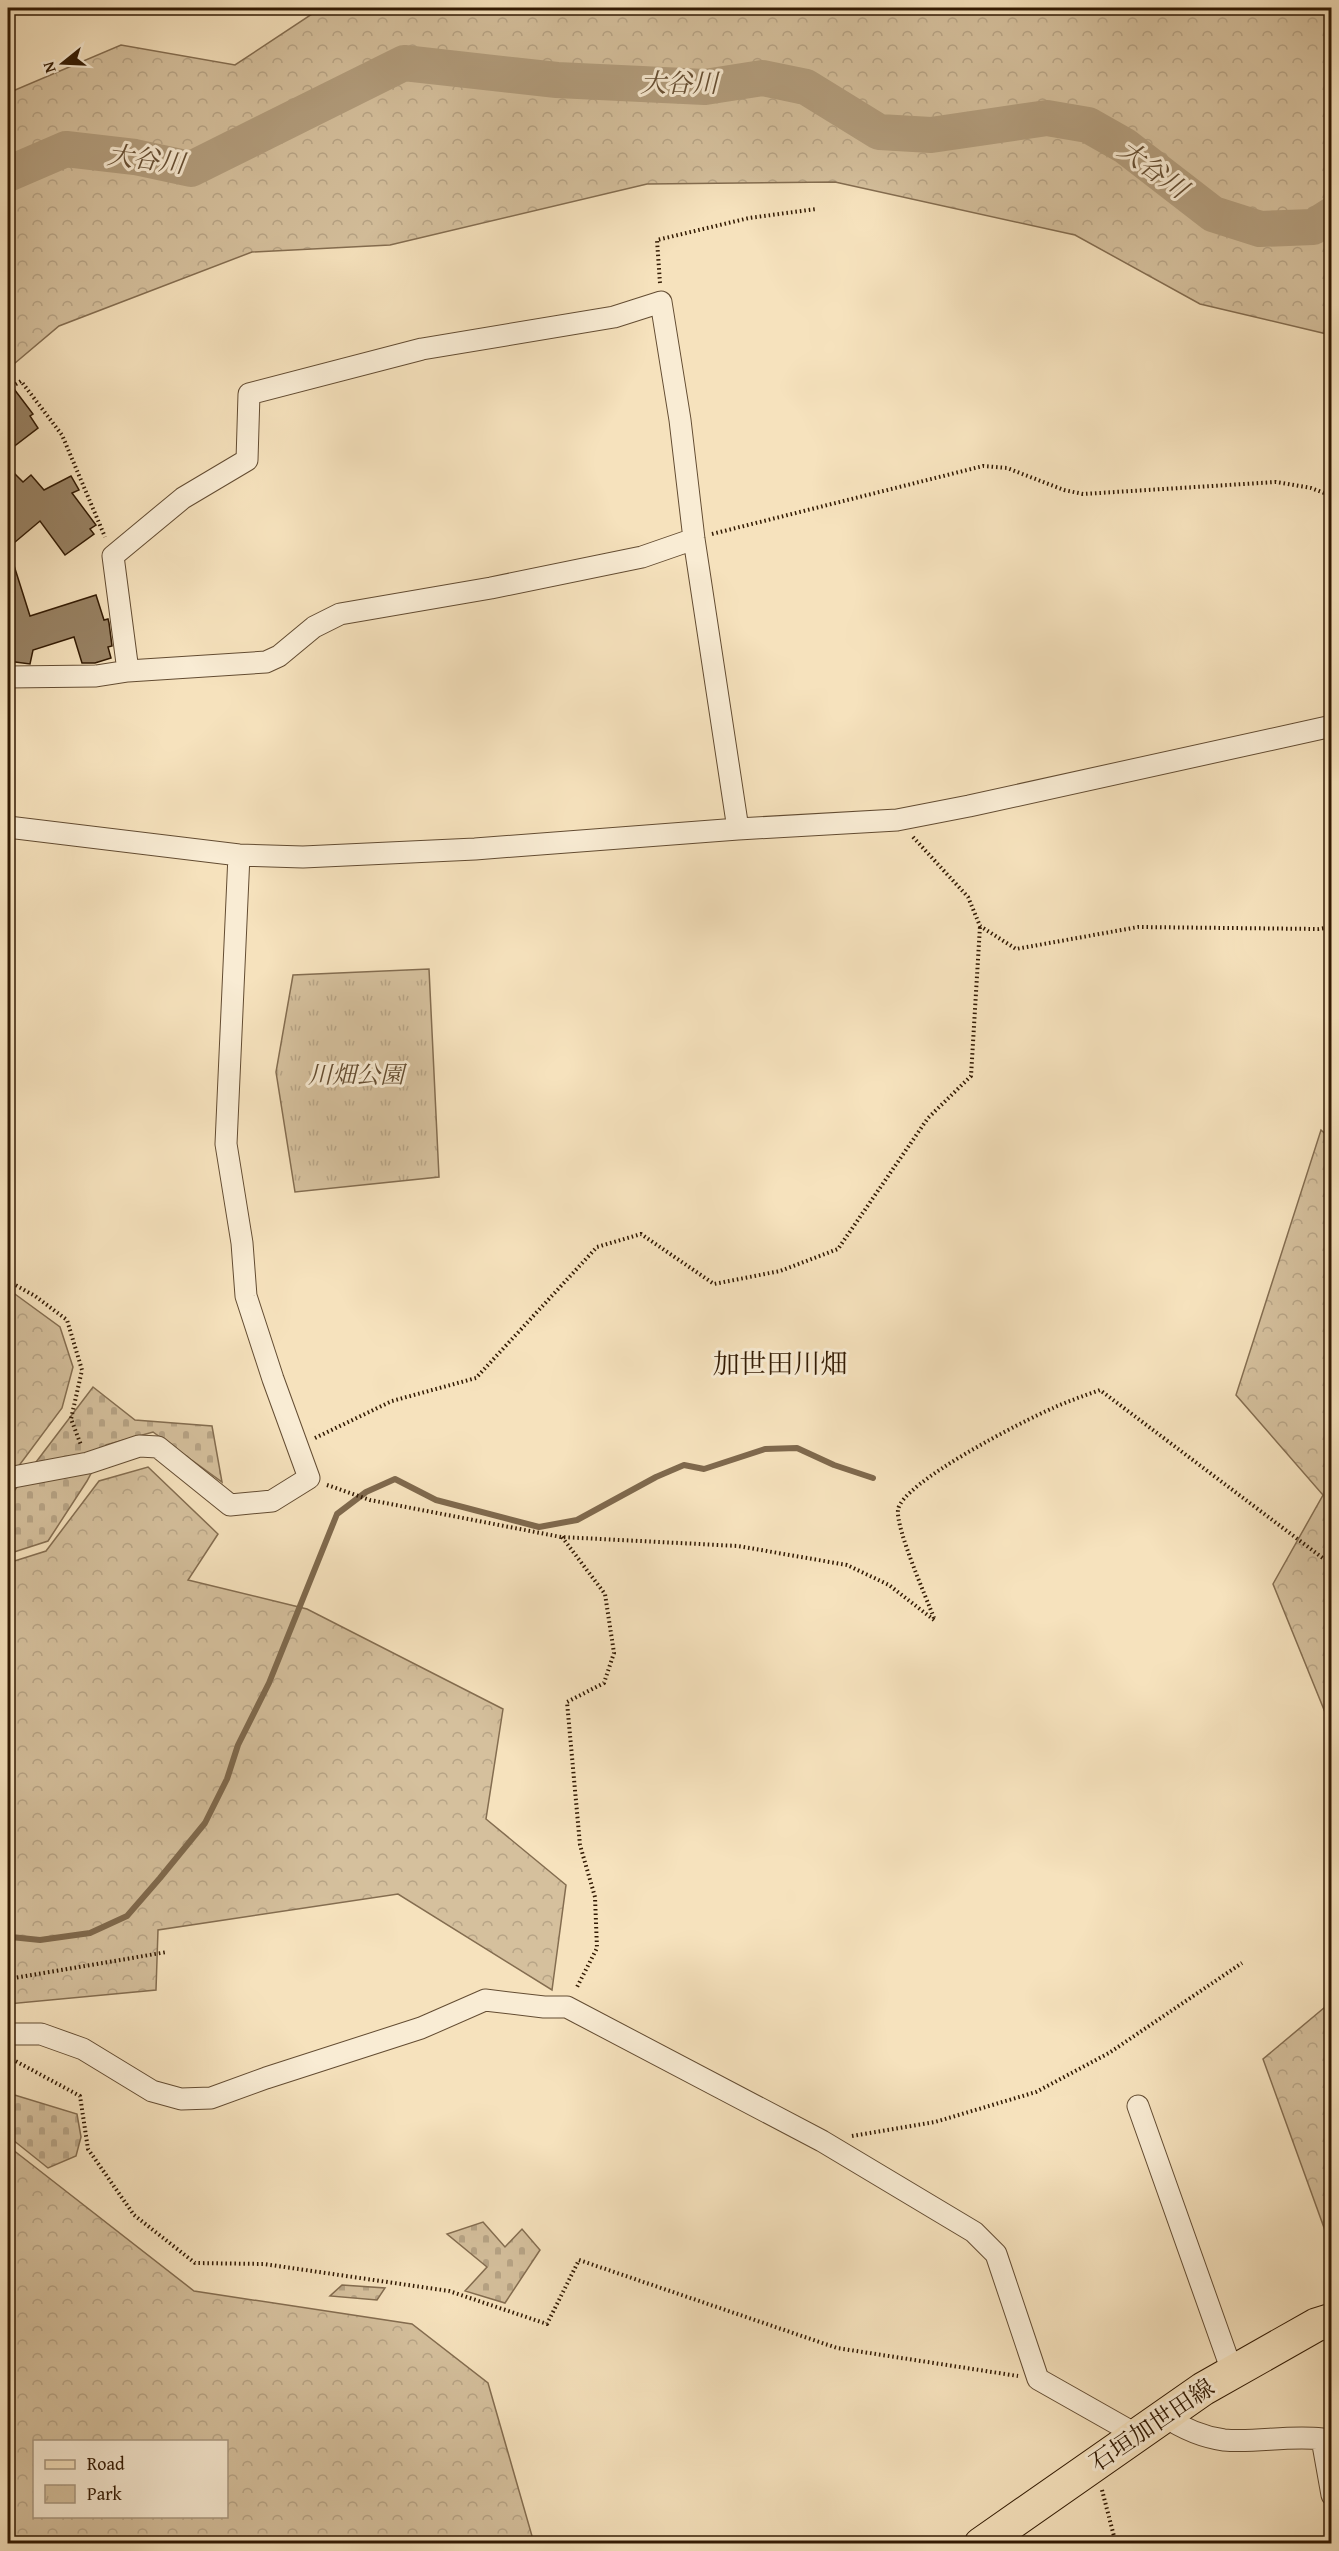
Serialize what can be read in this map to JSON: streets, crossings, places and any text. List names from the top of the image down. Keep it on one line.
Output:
{"streets":{"main road":["石垣加世田線"]},"districts":["加世田川畑"],"water":["大谷川"],"parks":["川畑公園"],"legend":["Road","Park"],"north":"left"}
